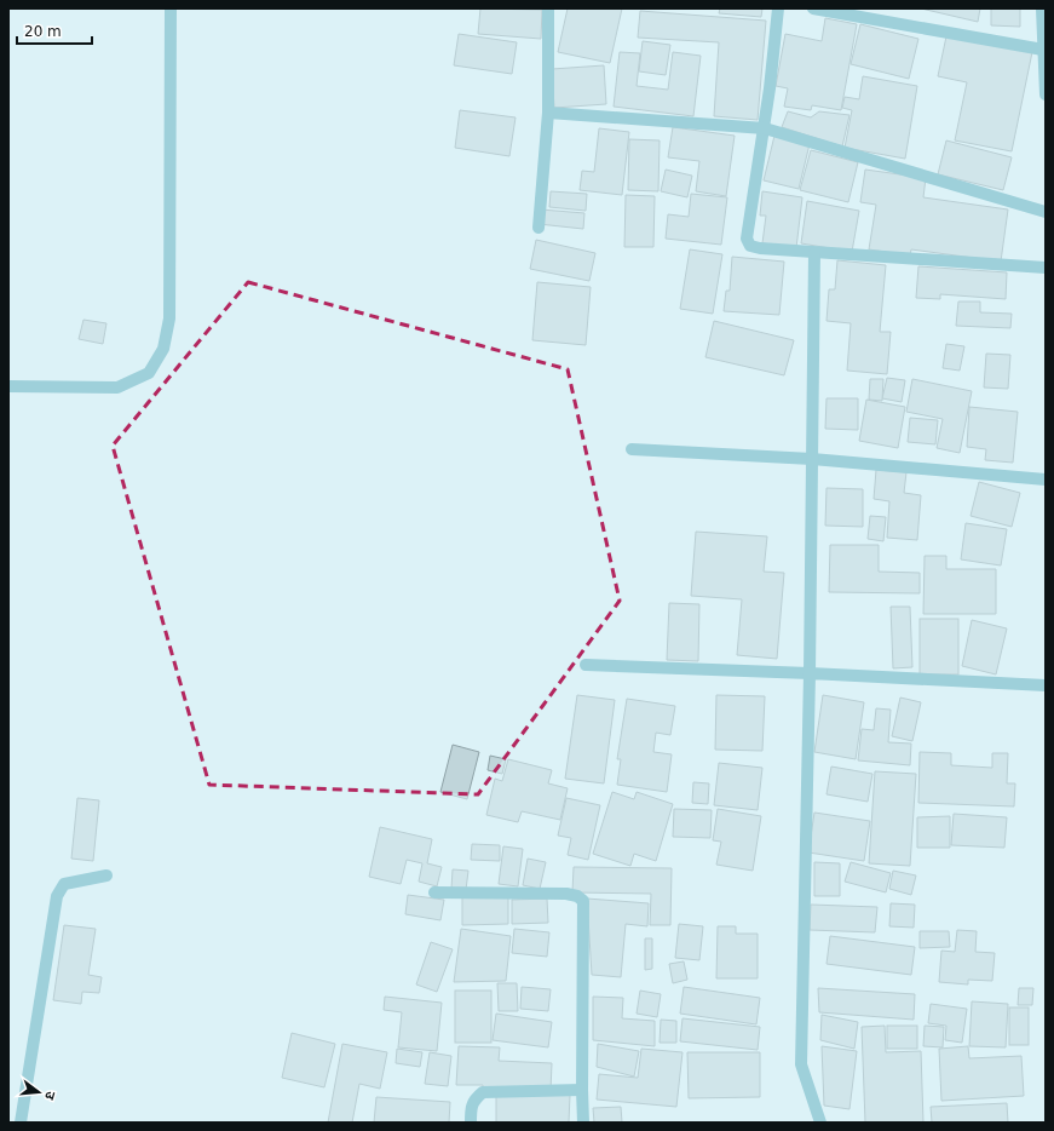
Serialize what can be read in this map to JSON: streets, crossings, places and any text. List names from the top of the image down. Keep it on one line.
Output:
{"scale_bar":"20 m","north":"right"}
